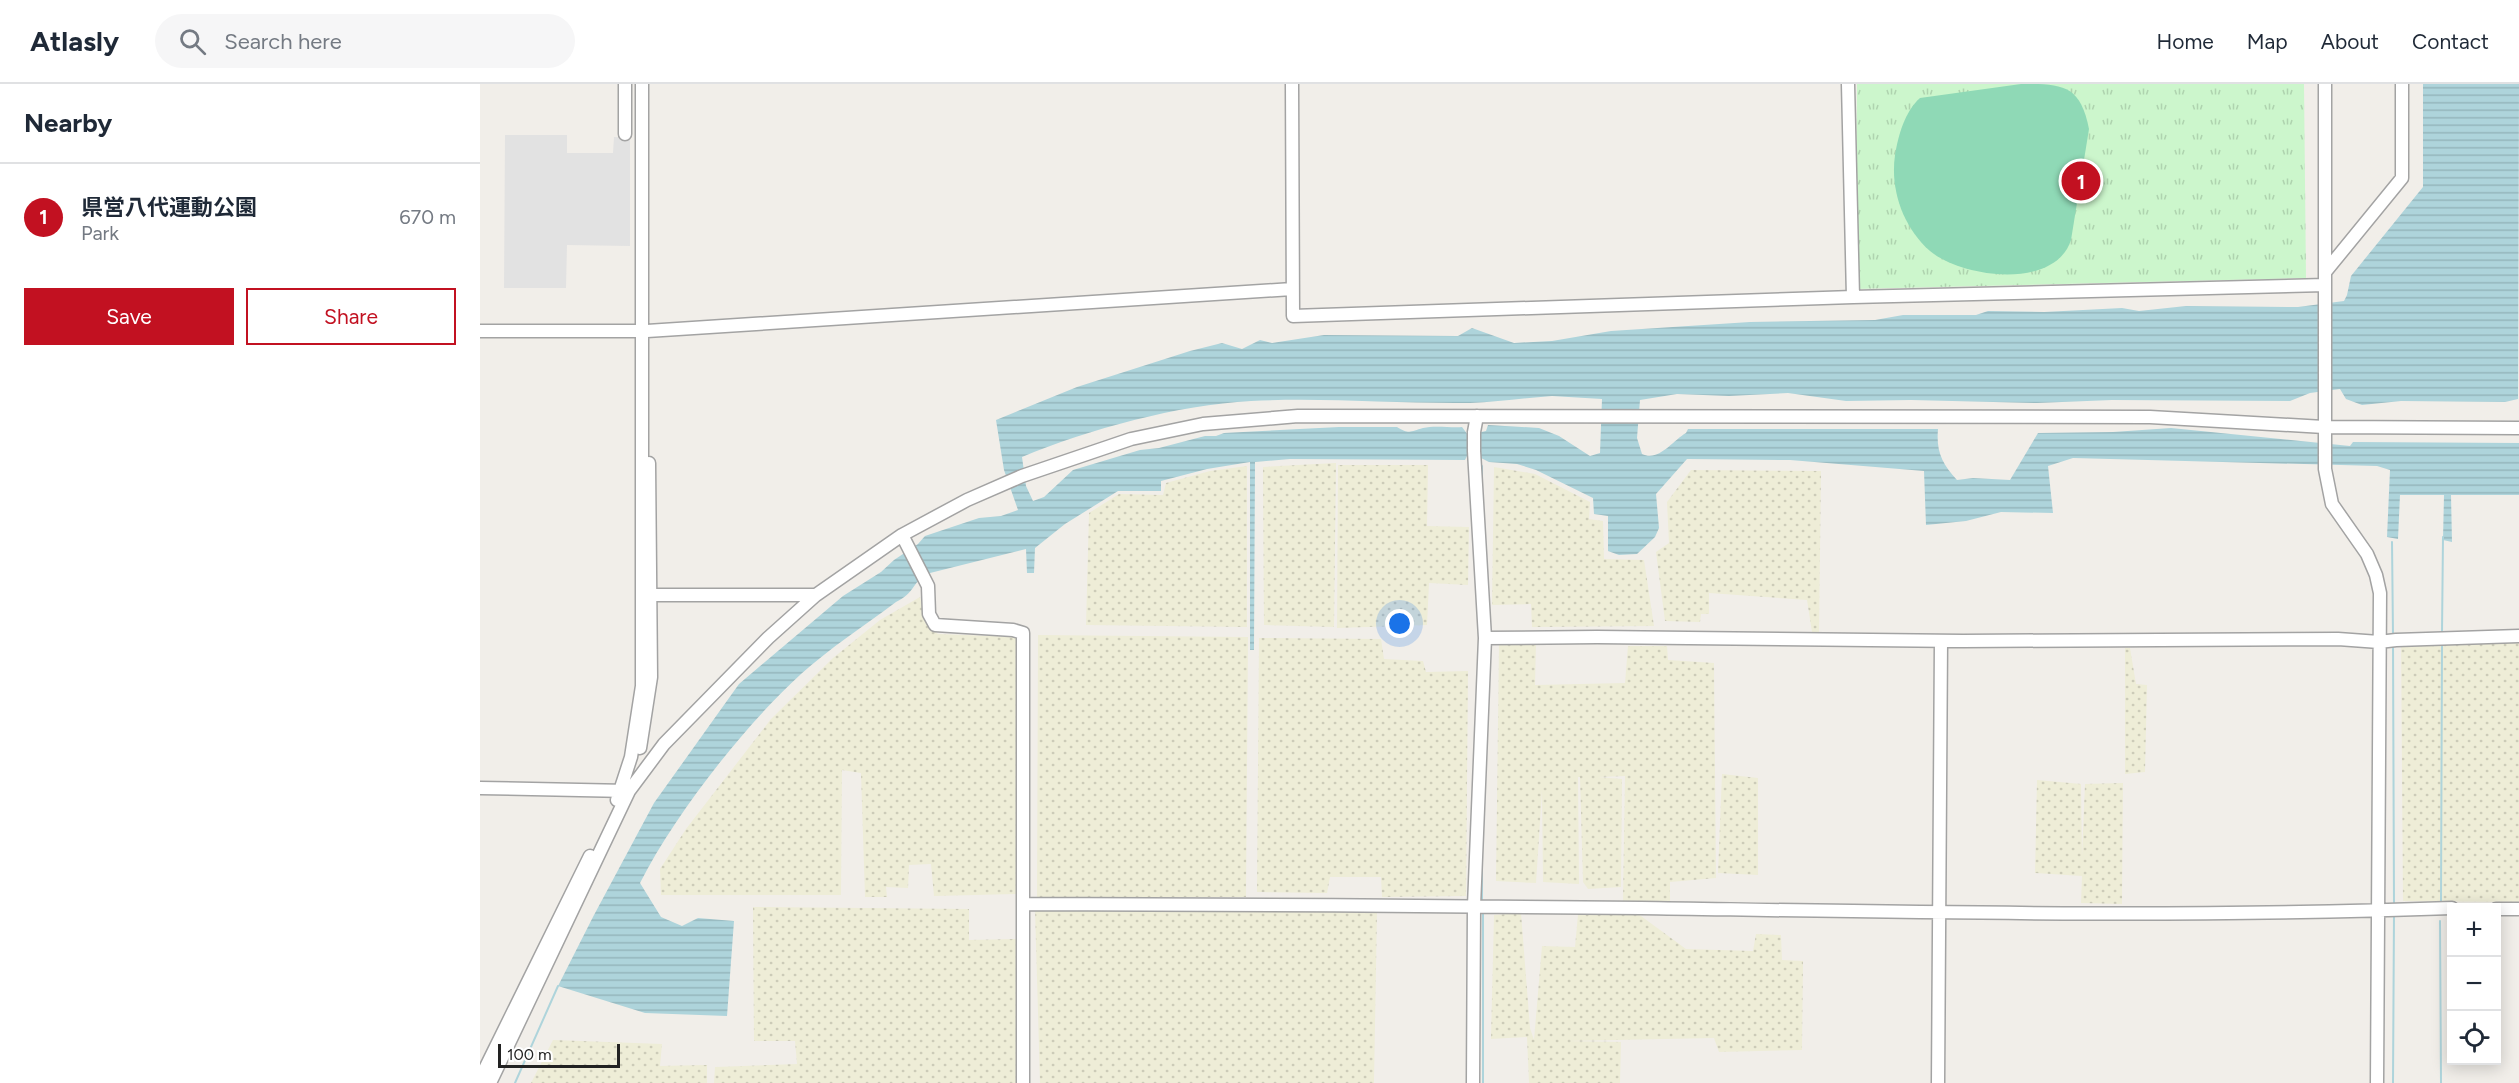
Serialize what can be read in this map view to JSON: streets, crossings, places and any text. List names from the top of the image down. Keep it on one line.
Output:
{"scale_bar":"100 m","page":{"header":"Atlasly","search":"Search here","nav":["Home","Map","About","Contact"],"heading":"Nearby","pins":"1","list":[{"mark":"1","name":"県営八代運動公園","note":"Park","value":"670 m"}],"buttons":["Save","Share"],"map_buttons":["+","−"],"scale":"100 m"}}
